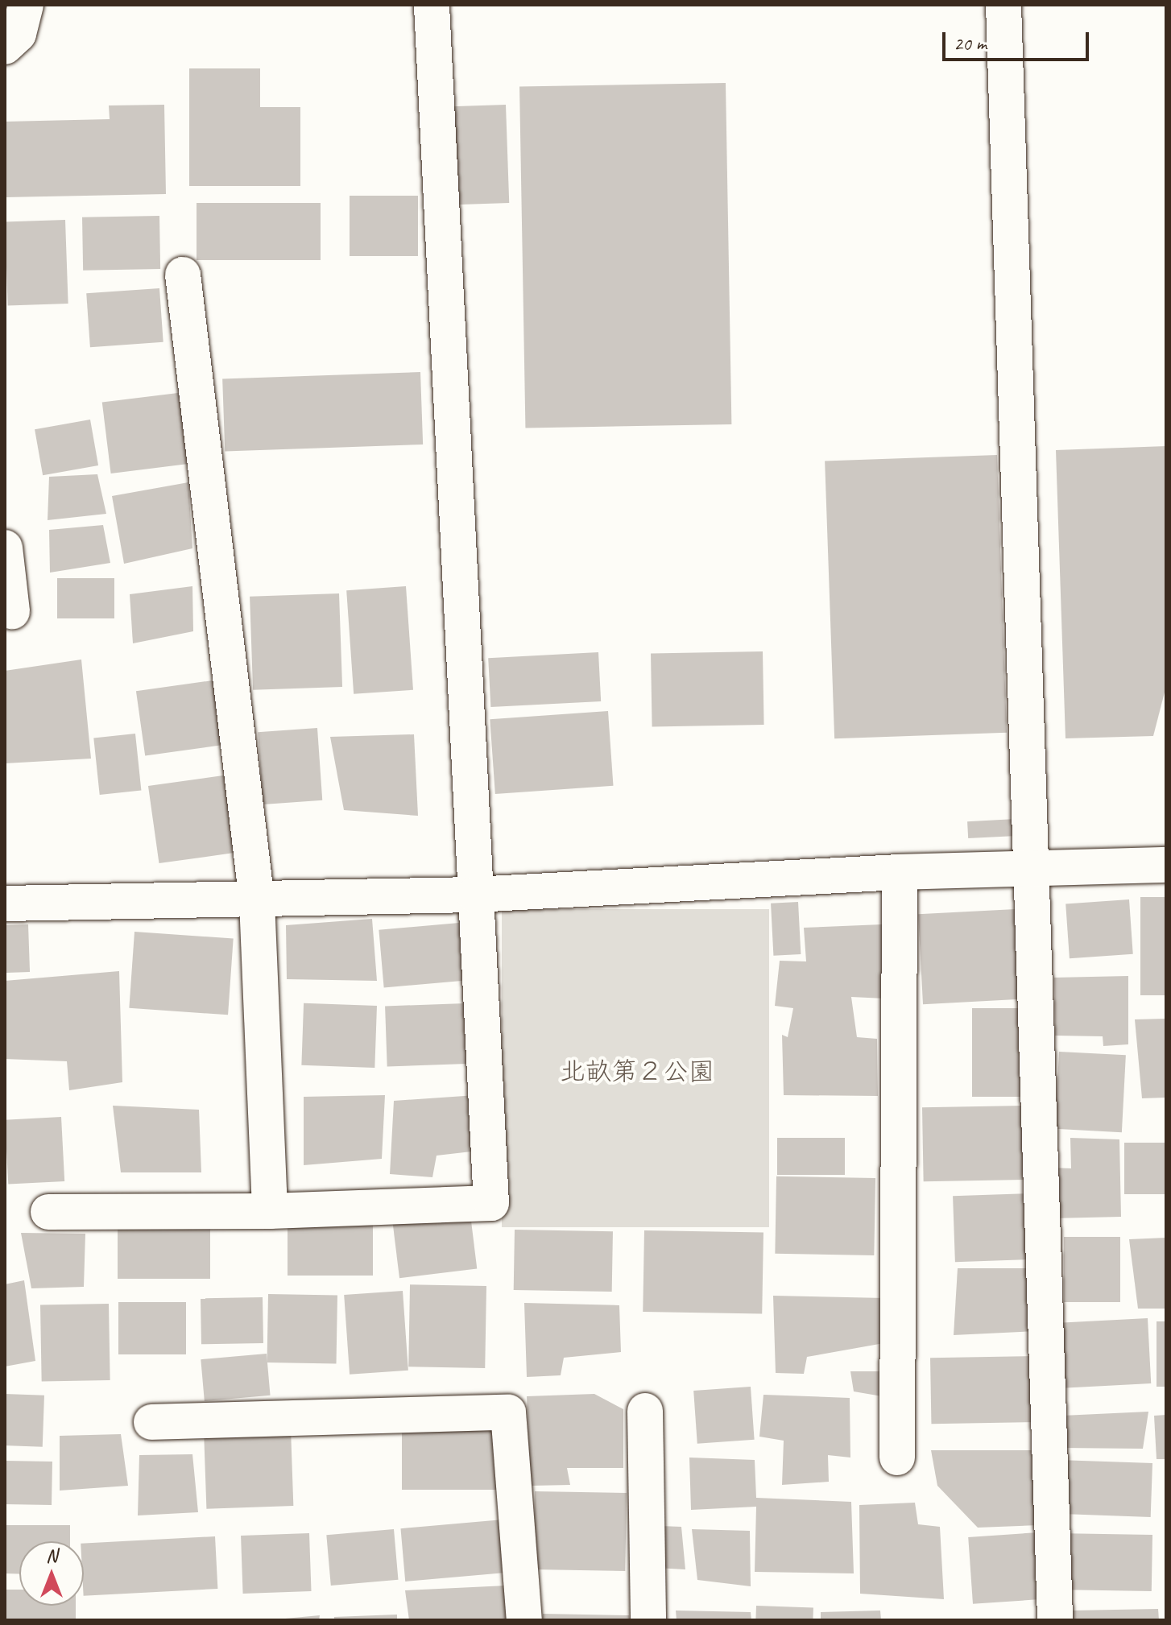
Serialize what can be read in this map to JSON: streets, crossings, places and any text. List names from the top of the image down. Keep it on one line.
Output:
{"parks":["北畝第２公園"],"scale_bar":"20 m","north":"top"}
